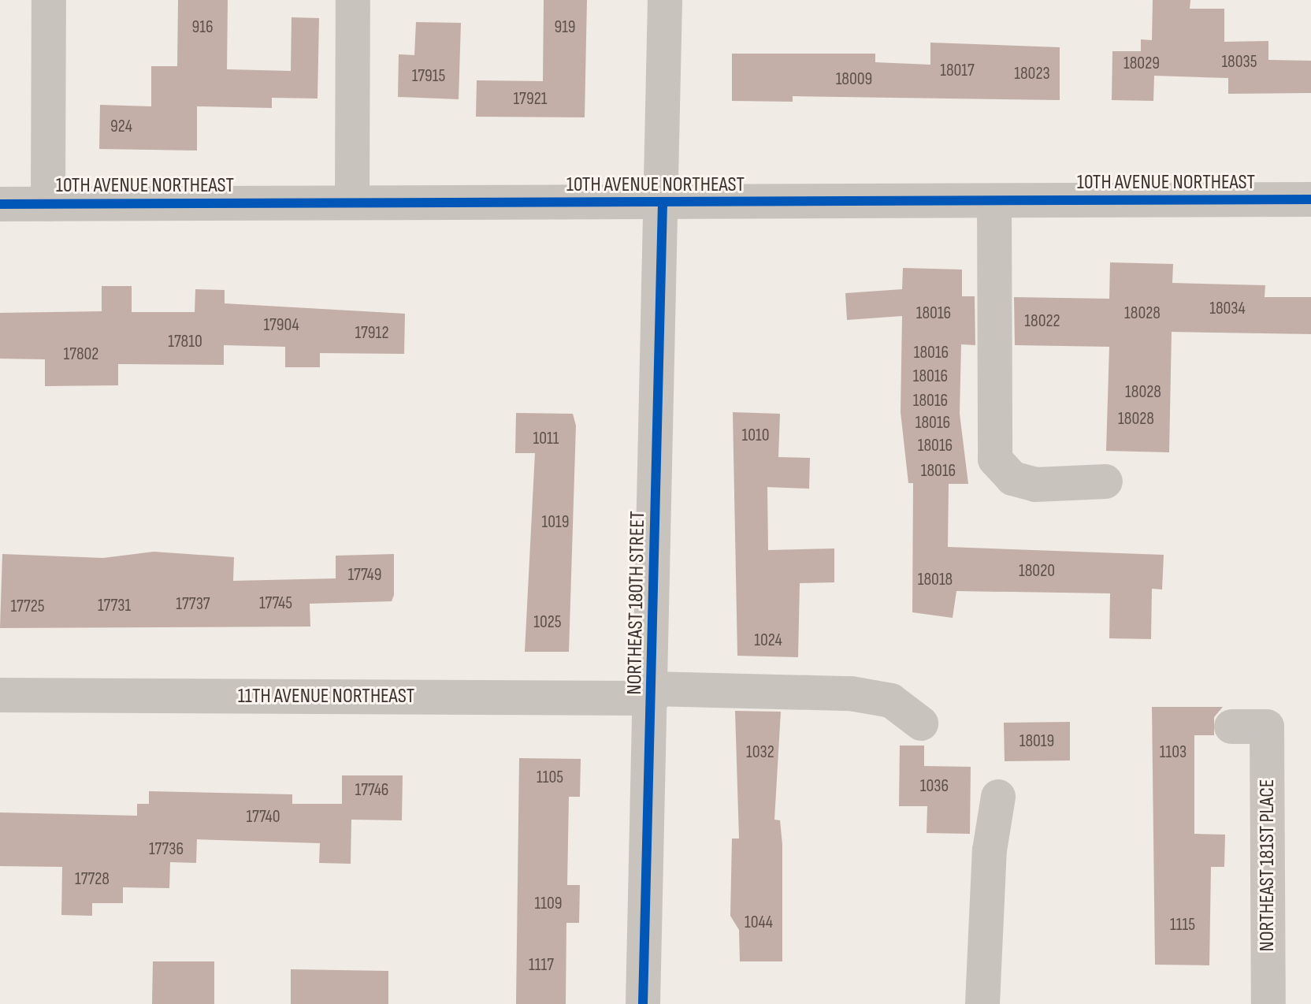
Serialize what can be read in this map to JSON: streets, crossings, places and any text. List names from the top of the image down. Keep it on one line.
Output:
{"streets":{"street":["10TH AVENUE NORTHEAST","NORTHEAST 180TH STREET","11TH AVENUE NORTHEAST","NORTHEAST 181ST PLACE"]},"crossings":[["10TH AVENUE NORTHEAST","NORTHEAST 180TH STREET"],["NORTHEAST 180TH STREET","11TH AVENUE NORTHEAST"]],"house_numbers":["916","919","18035","18029","18017","18023","17915","18009","17921","924","18034","18016","18028","18022","17904","17912","17810","18016","17802","18016","18028","18016","18028","18016","1010","1011","18016","18016","1019","18020","17749","18018","17745","17737","17731","17725","1025","1024","18019","1032","1103","1105","1036","17746","17740","17736","17728","1109","1044","1115","1117"]}
